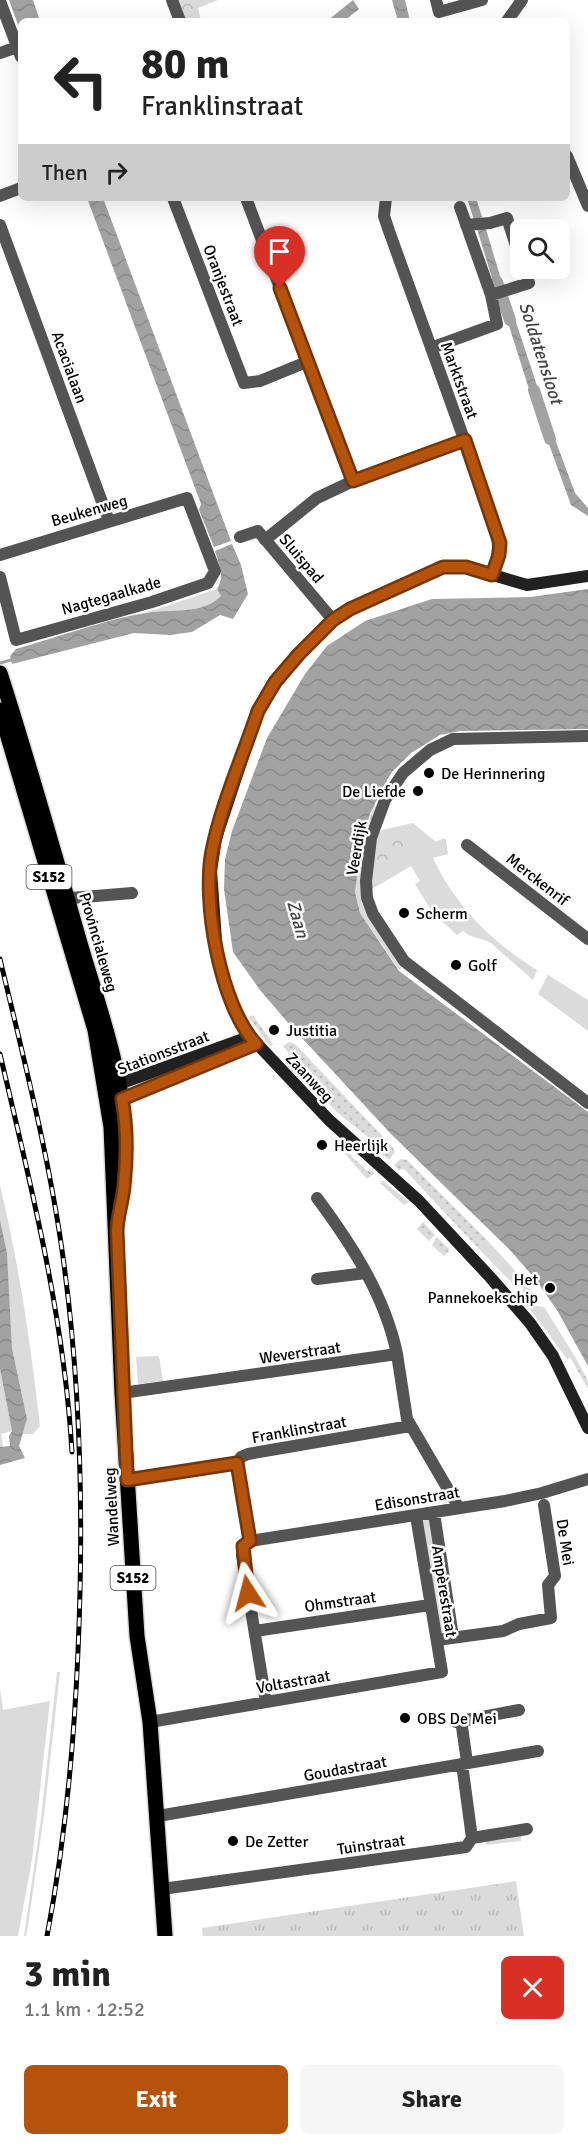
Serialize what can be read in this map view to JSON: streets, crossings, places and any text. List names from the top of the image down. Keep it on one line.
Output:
{"streets":{"main road":["S152","Provincialeweg","Wandelweg"],"street":["Oranjestraat","Acacialaan","Marktstraat","Beukenweg","Sluispad","Nagtegaalkade","Veerdijk","Merckenrif","Stationsstraat","Zaanweg","Weverstraat","Franklinstraat","Edisonstraat","De Mei","Ampèrestraat","Ohmstraat","Voltastraat","Goudastraat","Tuinstraat"]},"crossings":[["Acacialaan","Beukenweg"],["Marktstraat","Zaanweg"],["Beukenweg","Nagtegaalkade"],["Sluispad","Zaanweg"],["Provincialeweg","Stationsstraat"],["Provincialeweg","Wandelweg"],["Stationsstraat","Zaanweg"],["Stationsstraat","Wandelweg"],["Weverstraat","Wandelweg"],["Franklinstraat","Wandelweg"],["Edisonstraat","Ampèrestraat"],["Wandelweg","Voltastraat"],["Wandelweg","Goudastraat"],["Wandelweg","Tuinstraat"],["De Mei","Ampèrestraat"],["Ampèrestraat","Ohmstraat"],["Ampèrestraat","Voltastraat"]],"water":["Soldatensloot","Zaan"],"places":["De Herinnering","De Liefde","Scherm","Golf","Justitia","Heerlijk","Het Pannekoekschip","OBS De Mei","De Zetter"],"page":{"turn":["80 m","Franklinstraat"],"then":"Then","heading":["3 min","1.1 km · 12:52"],"buttons":["Exit","Share"]}}
